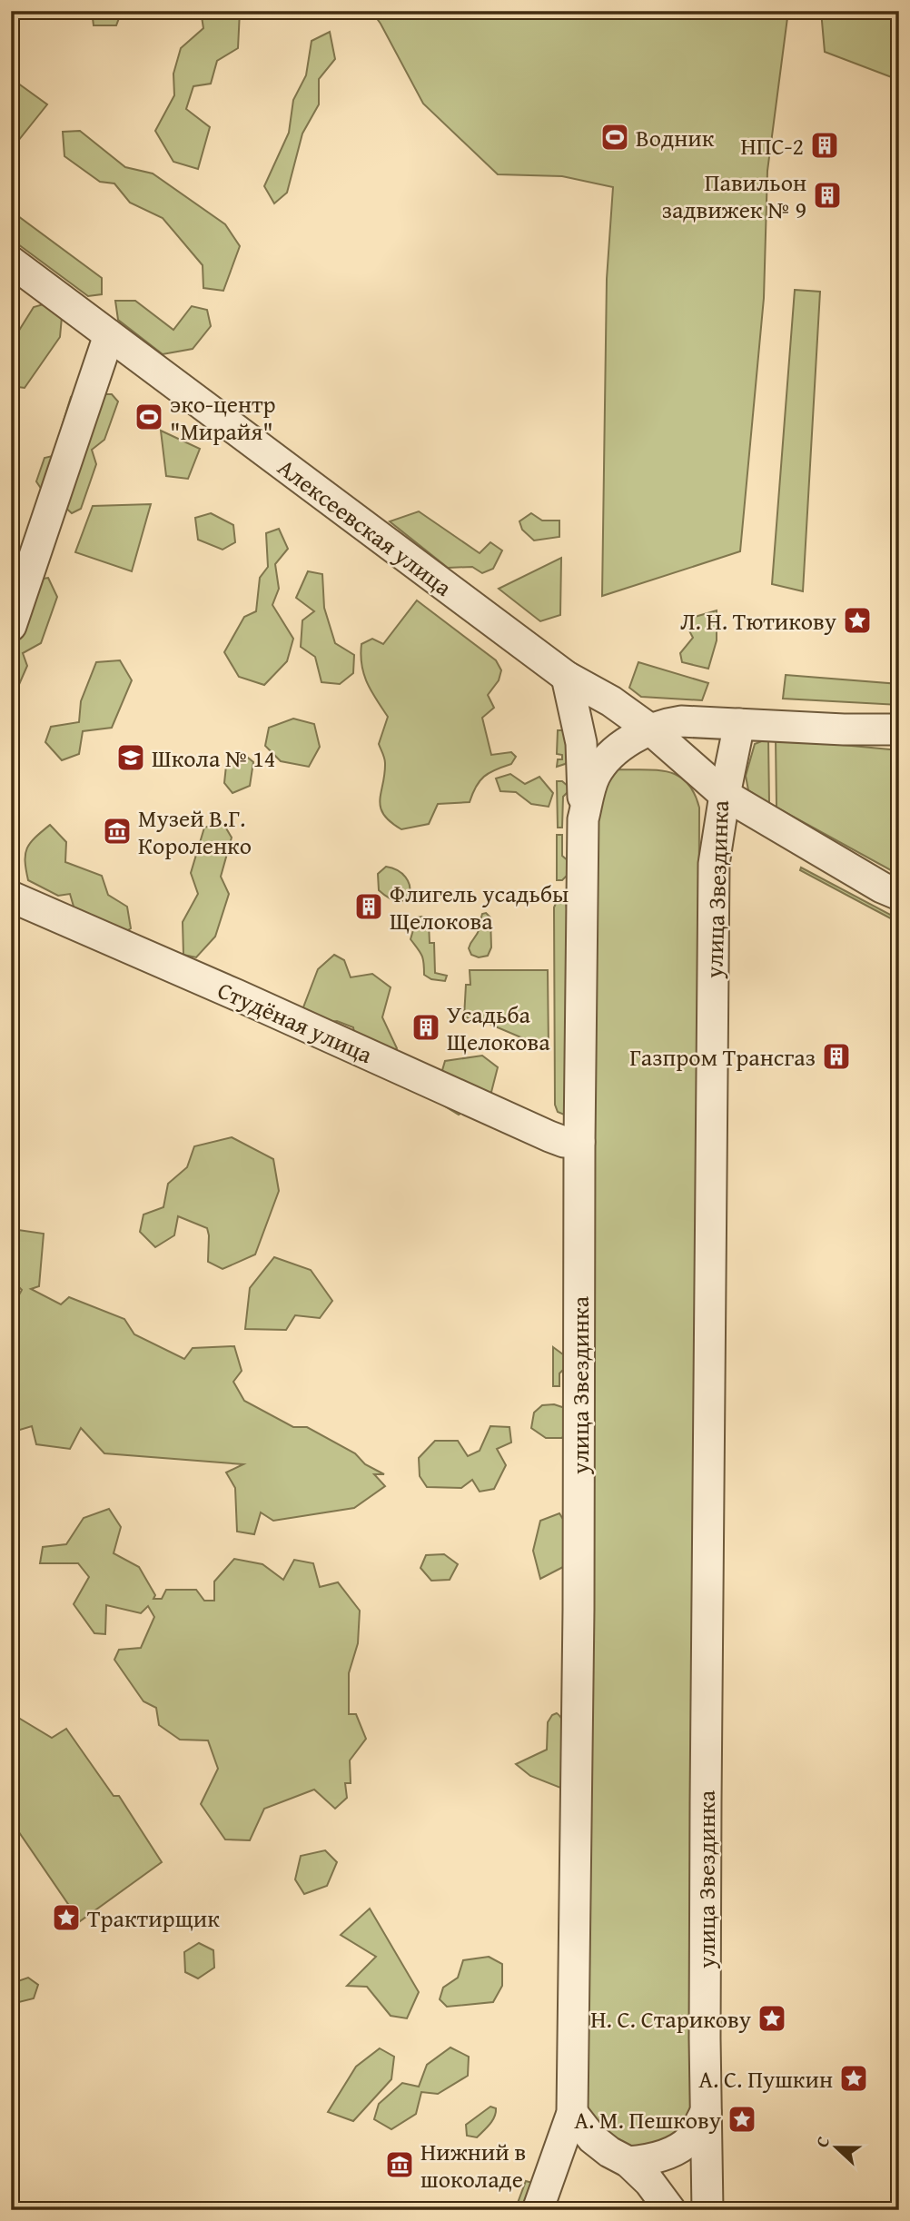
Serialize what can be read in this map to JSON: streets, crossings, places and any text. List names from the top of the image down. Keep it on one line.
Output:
{"streets":{"street":["Алексеевская улица","улица Звездинка","Студёная улица"]},"crossings":[["Алексеевская улица","улица Звездинка"],["улица Звездинка","Студёная улица"]],"places":{"sports":["Водник","эко-центр \"Мирайя\""],"building":["НПС-2","Павильон задвижек № 9","Флигель усадьбы Щелокова","Усадьба Щелокова","Газпром Трансгаз"],"place":["Л. Н. Тютикову","Трактирщик","Н. С. Старикову","А. С. Пушкин","А. М. Пешкову"],"school or university":["Школа № 14"],"museum":["Музей В.Г. Короленко","Нижний в шоколаде"]},"north":"left"}
